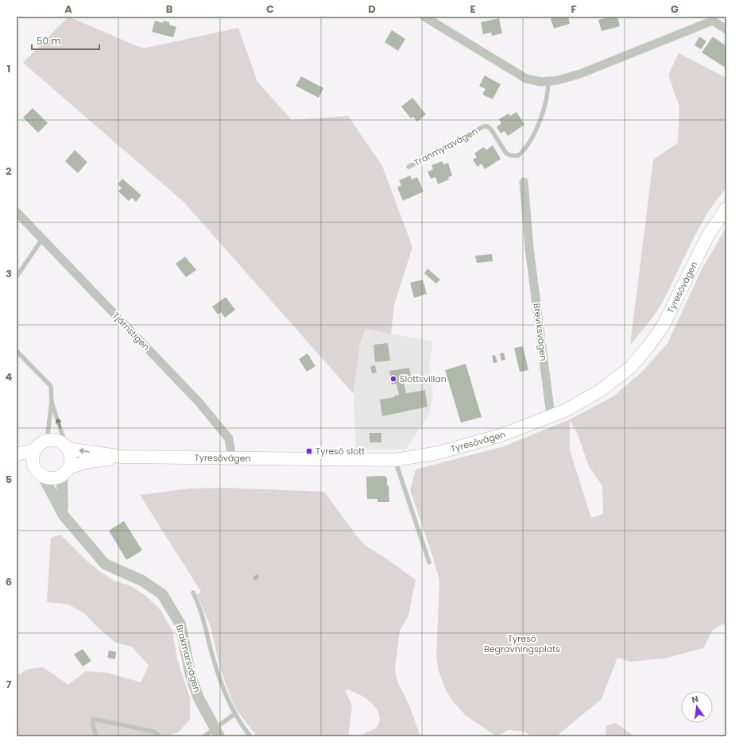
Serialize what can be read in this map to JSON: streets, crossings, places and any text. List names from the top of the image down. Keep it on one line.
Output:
{"streets":{"main road":["Tyresövägen"],"street":["Tjärnstigen","Breviksvägen","Brakmarsvägen"],"lane":["Tranmyravägen"]},"crossings":[["Tyresövägen","Tjärnstigen"],["Tyresövägen","Breviksvägen"],["Tyresövägen","Brakmarsvägen"]],"parks":["Tyresö Begravningsplats"],"places":{"other":["Slottsvillan"],"transit":["Tyresö slott"]},"scale_bar":"50 m","north":"top","grid":{"columns":["A","B","C","D","E","F","G"],"rows":["1","2","3","4","5","6","7"]}}
